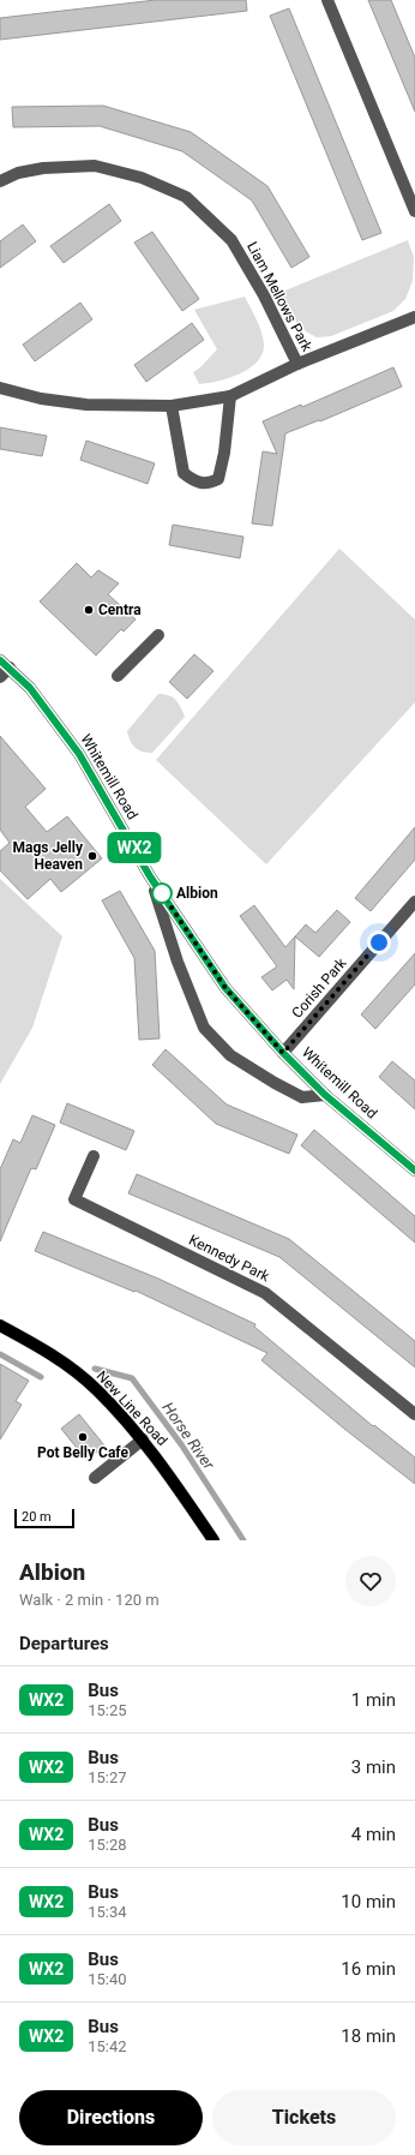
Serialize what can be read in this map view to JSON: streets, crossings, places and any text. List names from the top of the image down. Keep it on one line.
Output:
{"streets":{"main road":["New Line Road"],"street":["Liam Mellows Park","Whitemill Road","Corish Park","Kennedy Park"]},"crossings":[["Whitemill Road","Corish Park"]],"water":["Horse River"],"places":["Centra","Mags Jelly Heaven","Albion","Pot Belly Cafe"],"lines":["bus line WX2"],"scale_bar":"20 m","page":{"on_map":"WX2","scale":"20 m","heading":[["Albion","Walk · 2 min · 120 m"],"Departures"],"list":[{"mark":"WX2","name":"Bus","note":"15:25","value":"1 min"},{"mark":"WX2","name":"Bus","note":"15:27","value":"3 min"},{"mark":"WX2","name":"Bus","note":"15:28","value":"4 min"},{"mark":"WX2","name":"Bus","note":"15:34","value":"10 min"},{"mark":"WX2","name":"Bus","note":"15:40","value":"16 min"},{"mark":"WX2","name":"Bus","note":"15:42","value":"18 min"}],"buttons":["Directions","Tickets"]}}
